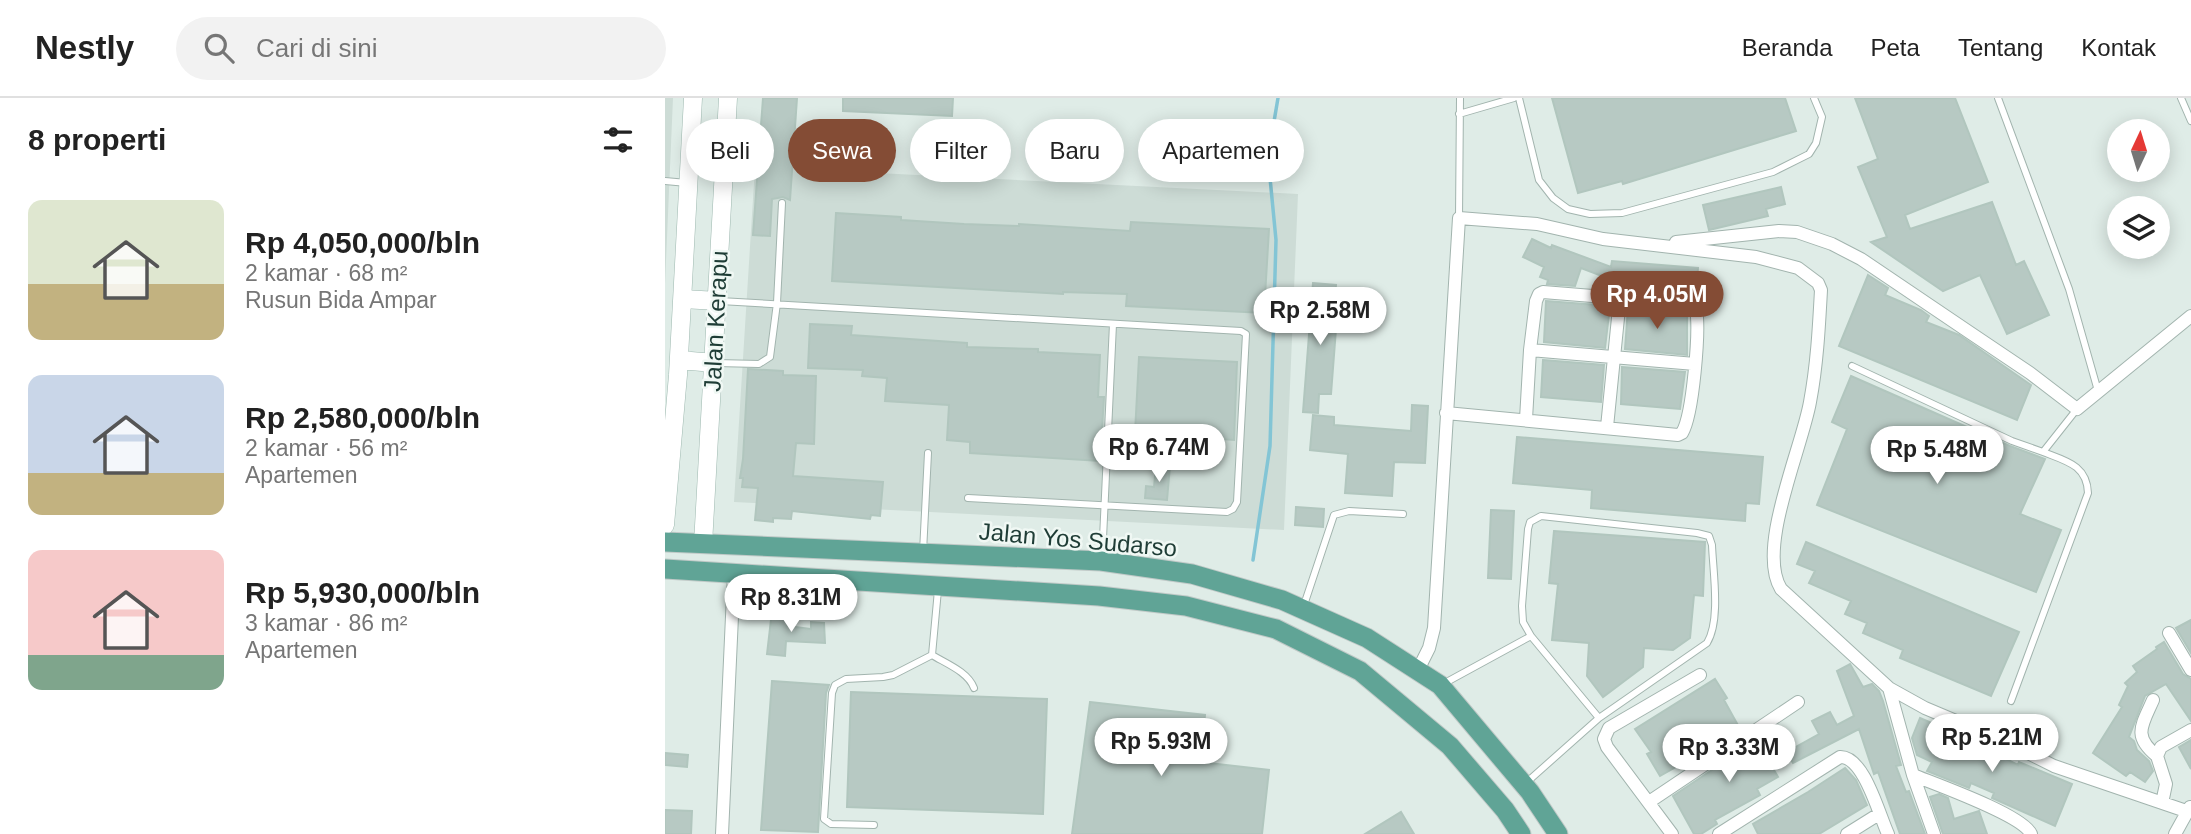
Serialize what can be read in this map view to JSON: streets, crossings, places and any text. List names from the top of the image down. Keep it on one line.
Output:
{"streets":{"main road":["Jalan Yos Sudarso"],"street":["Jalan Kerapu"]},"crossings":[["Jalan Kerapu","Jalan Yos Sudarso"]],"north":"top","page":{"header":"Nestly","search":"Cari di sini","nav":["Beranda","Peta","Tentang","Kontak"],"heading":"8 properti","chip":["Beli","Sewa","Filter","Baru","Apartemen"],"list":[{"name":"Rp 4,050,000/bln","note":"2 kamar · 68 m² · Rusun Bida Ampar"},{"name":"Rp 2,580,000/bln","note":"2 kamar · 56 m² · Apartemen"},{"name":"Rp 5,930,000/bln","note":"3 kamar · 86 m² · Apartemen"}],"price":["Rp 4.05M","Rp 2.58M","Rp 6.74M","Rp 5.48M","Rp 8.31M","Rp 5.21M","Rp 5.93M","Rp 3.33M"]}}
